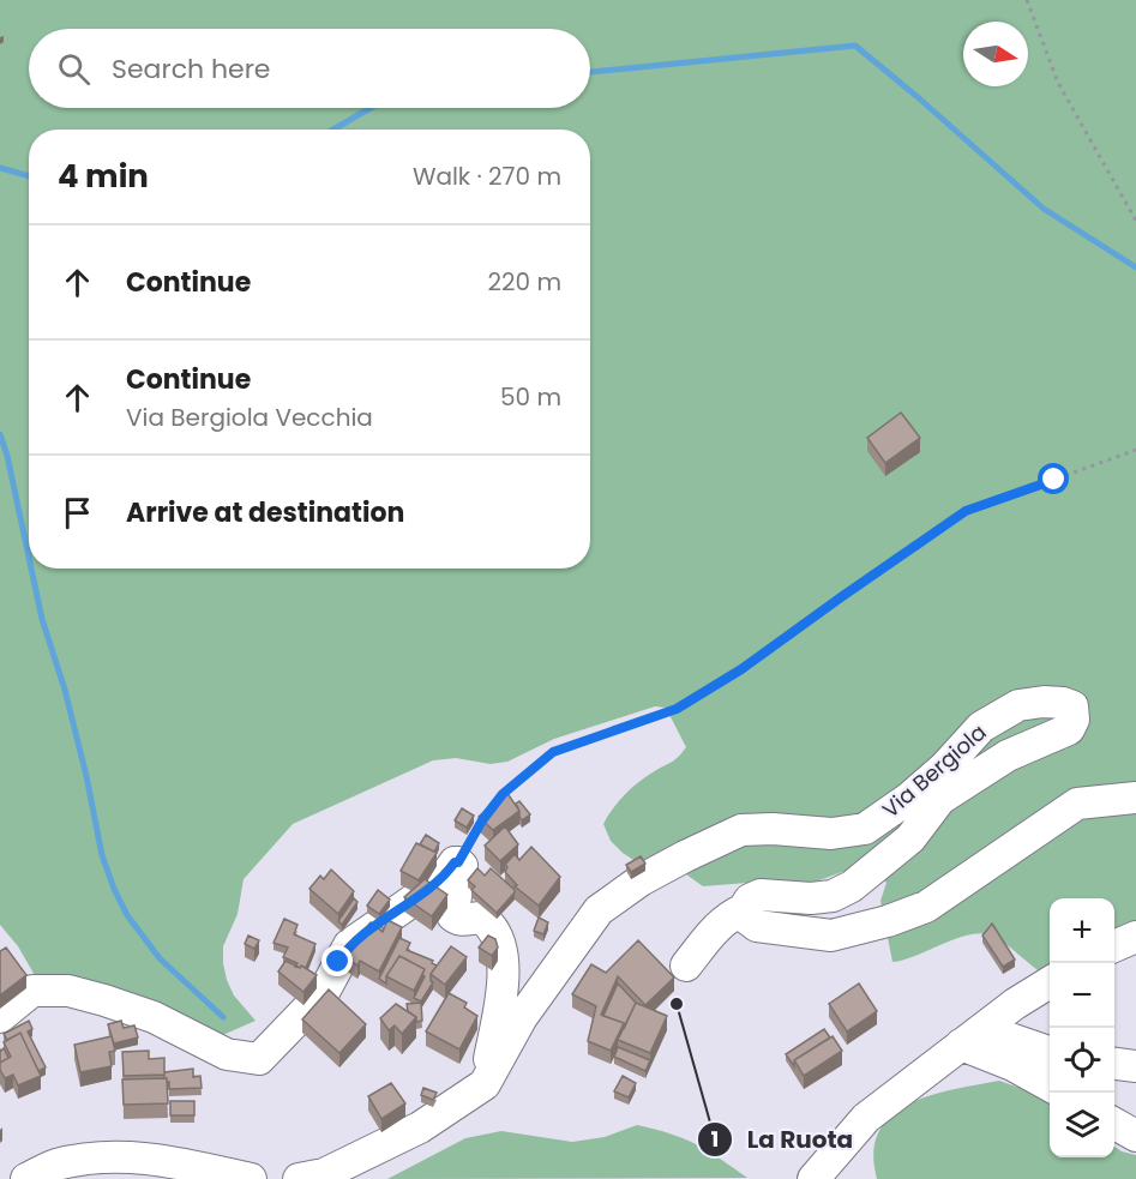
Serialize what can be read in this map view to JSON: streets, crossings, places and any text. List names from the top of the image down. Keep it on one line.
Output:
{"streets":{"street":["Via Bergiola"]},"places":["La Ruota"],"north":"right","page":{"search":"Search here","heading":["4 min","Walk · 270 m"],"list":[["Continue","220 m"],["Continue","Via Bergiola Vecchia","50 m"],"Arrive at destination"],"map_buttons":["+","−"]}}
